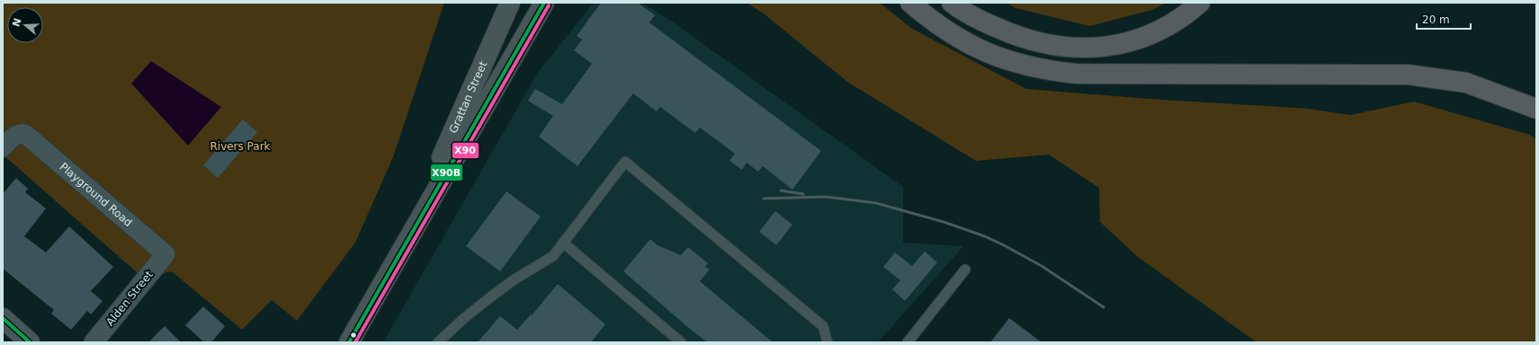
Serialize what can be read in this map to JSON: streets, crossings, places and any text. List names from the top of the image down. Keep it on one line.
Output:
{"streets":{"main road":["Grattan Street"],"street":["Playground Road","Alden Street"]},"crossings":[["Playground Road","Alden Street"]],"parks":["Rivers Park"],"lines":["transit line X90B","transit line X90"],"scale_bar":"20 m","north":"left"}
